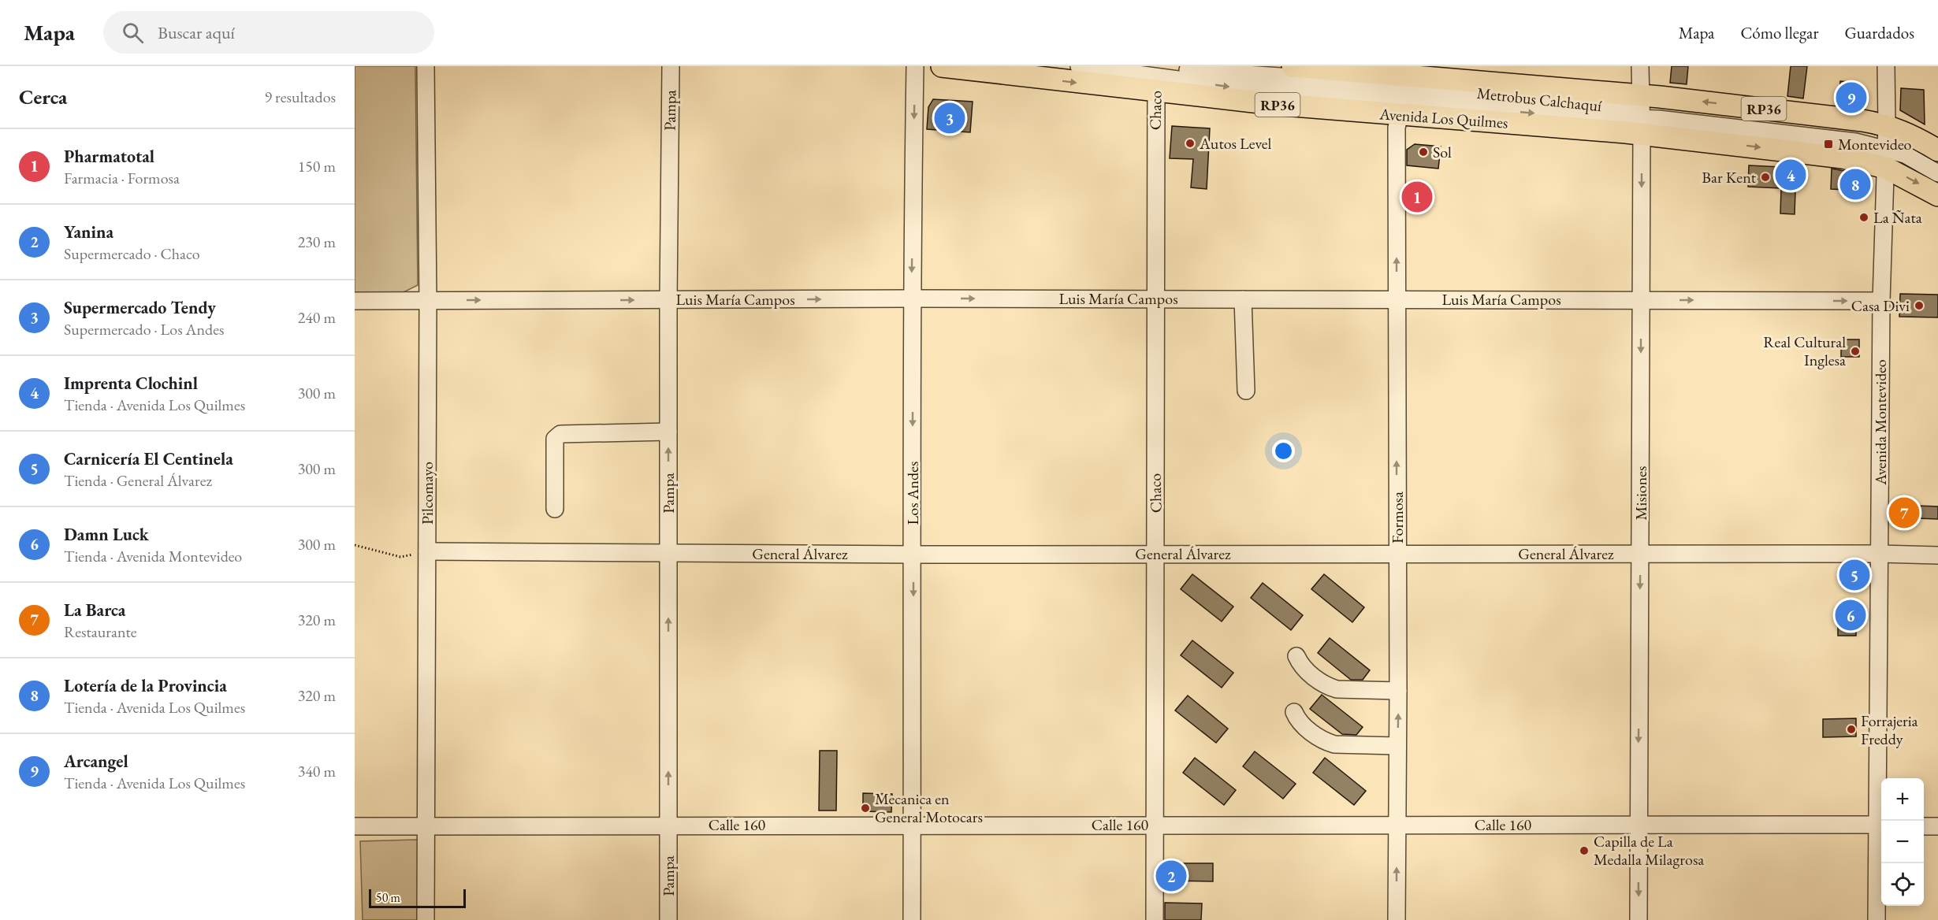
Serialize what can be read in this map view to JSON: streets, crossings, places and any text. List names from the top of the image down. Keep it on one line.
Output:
{"streets":{"main road":["RP36","Avenida Los Quilmes"],"street":["Metrobus Calchaquí","Pampa","Chaco","Luis María Campos","Avenida Montevideo","Pilcomayo","Los Andes","Misiones","Formosa","General Álvarez","Calle 160"]},"crossings":[["Metrobus Calchaquí","Chaco"],["Metrobus Calchaquí","Avenida Los Quilmes"],["Metrobus Calchaquí","Misiones"],["Metrobus Calchaquí","Formosa"],["Pampa","Luis María Campos"],["Pampa","General Álvarez"],["Pampa","Calle 160"],["Chaco","Avenida Los Quilmes"],["Chaco","Luis María Campos"],["Chaco","General Álvarez"],["Chaco","Calle 160"],["Avenida Los Quilmes","Avenida Montevideo"],["Avenida Los Quilmes","Misiones"],["Avenida Los Quilmes","Formosa"],["Luis María Campos","Avenida Montevideo"],["Luis María Campos","Pilcomayo"],["Luis María Campos","Los Andes"],["Luis María Campos","Misiones"],["Luis María Campos","Formosa"],["Avenida Montevideo","General Álvarez"],["Avenida Montevideo","Calle 160"],["Pilcomayo","General Álvarez"],["Pilcomayo","Calle 160"],["Los Andes","General Álvarez"],["Los Andes","Calle 160"],["Misiones","General Álvarez"],["Misiones","Calle 160"],["Formosa","General Álvarez"],["Formosa","Calle 160"]],"one_way":["Pampa","Luis María Campos","Los Andes","Misiones","Formosa"],"places":{"other":["Autos Level","Sol","Bar Kent","La Ñata","Casa Divi","Real Cultural Inglesa","Forrajeria Freddy","Mecanica en General Motocars","Capilla de La Medalla Milagrosa"],"transit":["Montevideo"]},"scale_bar":"50 m","page":{"header":"Mapa","search":"Buscar aquí","nav":["Mapa","Cómo llegar","Guardados"],"heading":["Cerca","9 resultados"],"pins":["9","3","4","8","1","7","5","6","2"],"list":[{"mark":"1","name":"Pharmatotal","note":"Farmacia · Formosa","value":"150 m"},{"mark":"2","name":"Yanina","note":"Supermercado · Chaco","value":"230 m"},{"mark":"3","name":"Supermercado Tendy","note":"Supermercado · Los Andes","value":"240 m"},{"mark":"4","name":"Imprenta Clochinl","note":"Tienda · Avenida Los Quilmes","value":"300 m"},{"mark":"5","name":"Carnicería El Centinela","note":"Tienda · General Álvarez","value":"300 m"},{"mark":"6","name":"Damn Luck","note":"Tienda · Avenida Montevideo","value":"300 m"},{"mark":"7","name":"La Barca","note":"Restaurante","value":"320 m"},{"mark":"8","name":"Lotería de la Provincia","note":"Tienda · Avenida Los Quilmes","value":"320 m"},{"mark":"9","name":"Arcangel","note":"Tienda · Avenida Los Quilmes","value":"340 m"}],"map_buttons":["+","−"],"scale":"50 m"}}
